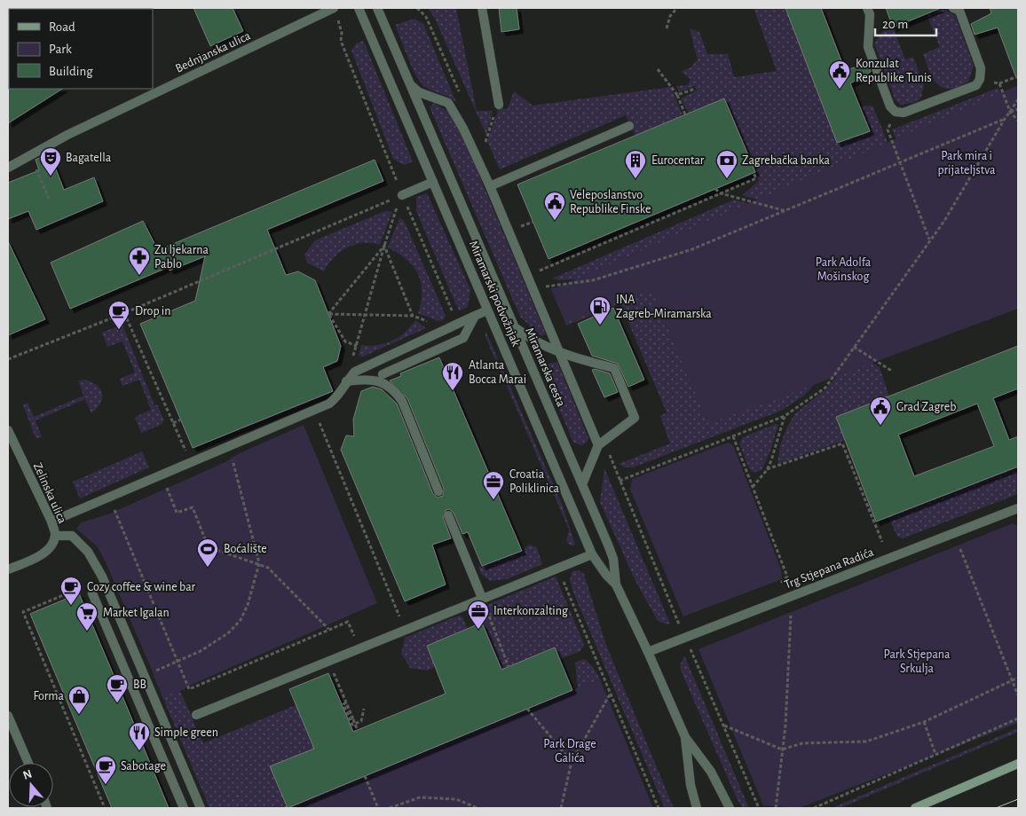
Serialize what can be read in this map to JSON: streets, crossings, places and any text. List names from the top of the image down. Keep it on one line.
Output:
{"streets":{"street":["Bednjanska ulica","Miramarski podvožnjak","Miramarska cesta","Zelinska ulica","Trg Stjepana Radića"]},"crossings":[["Miramarski podvožnjak","Miramarska cesta"],["Miramarska cesta","Trg Stjepana Radića"]],"parks":["Park mira i prijateljstva","Park Adolfa Mošinskog","Park Stjepana Srkulja","Park Drage Galića"],"places":{"public building":["Konzulat Republike Tunis","Veleposlanstvo Republike Finske","Grad Zagreb"],"theatre":["Bagatella"],"building":["Eurocentar"],"bank":["Zagrebačka banka"],"pharmacy":["Zu ljekarna Pablo"],"fuel station":["INA Zagreb-Miramarska"],"cafe":["Drop in","Cozy coffee & wine bar","BB","Sabotage"],"restaurant":["Atlanta Bocca Marai","Simple green"],"office":["Croatia Poliklinica","Interkonzalting"],"sports":["Boćalište"],"supermarket":["Market Igalan"],"shop":["Forma"]},"legend":["Road","Park","Building"],"scale_bar":"20 m","north":"top"}
